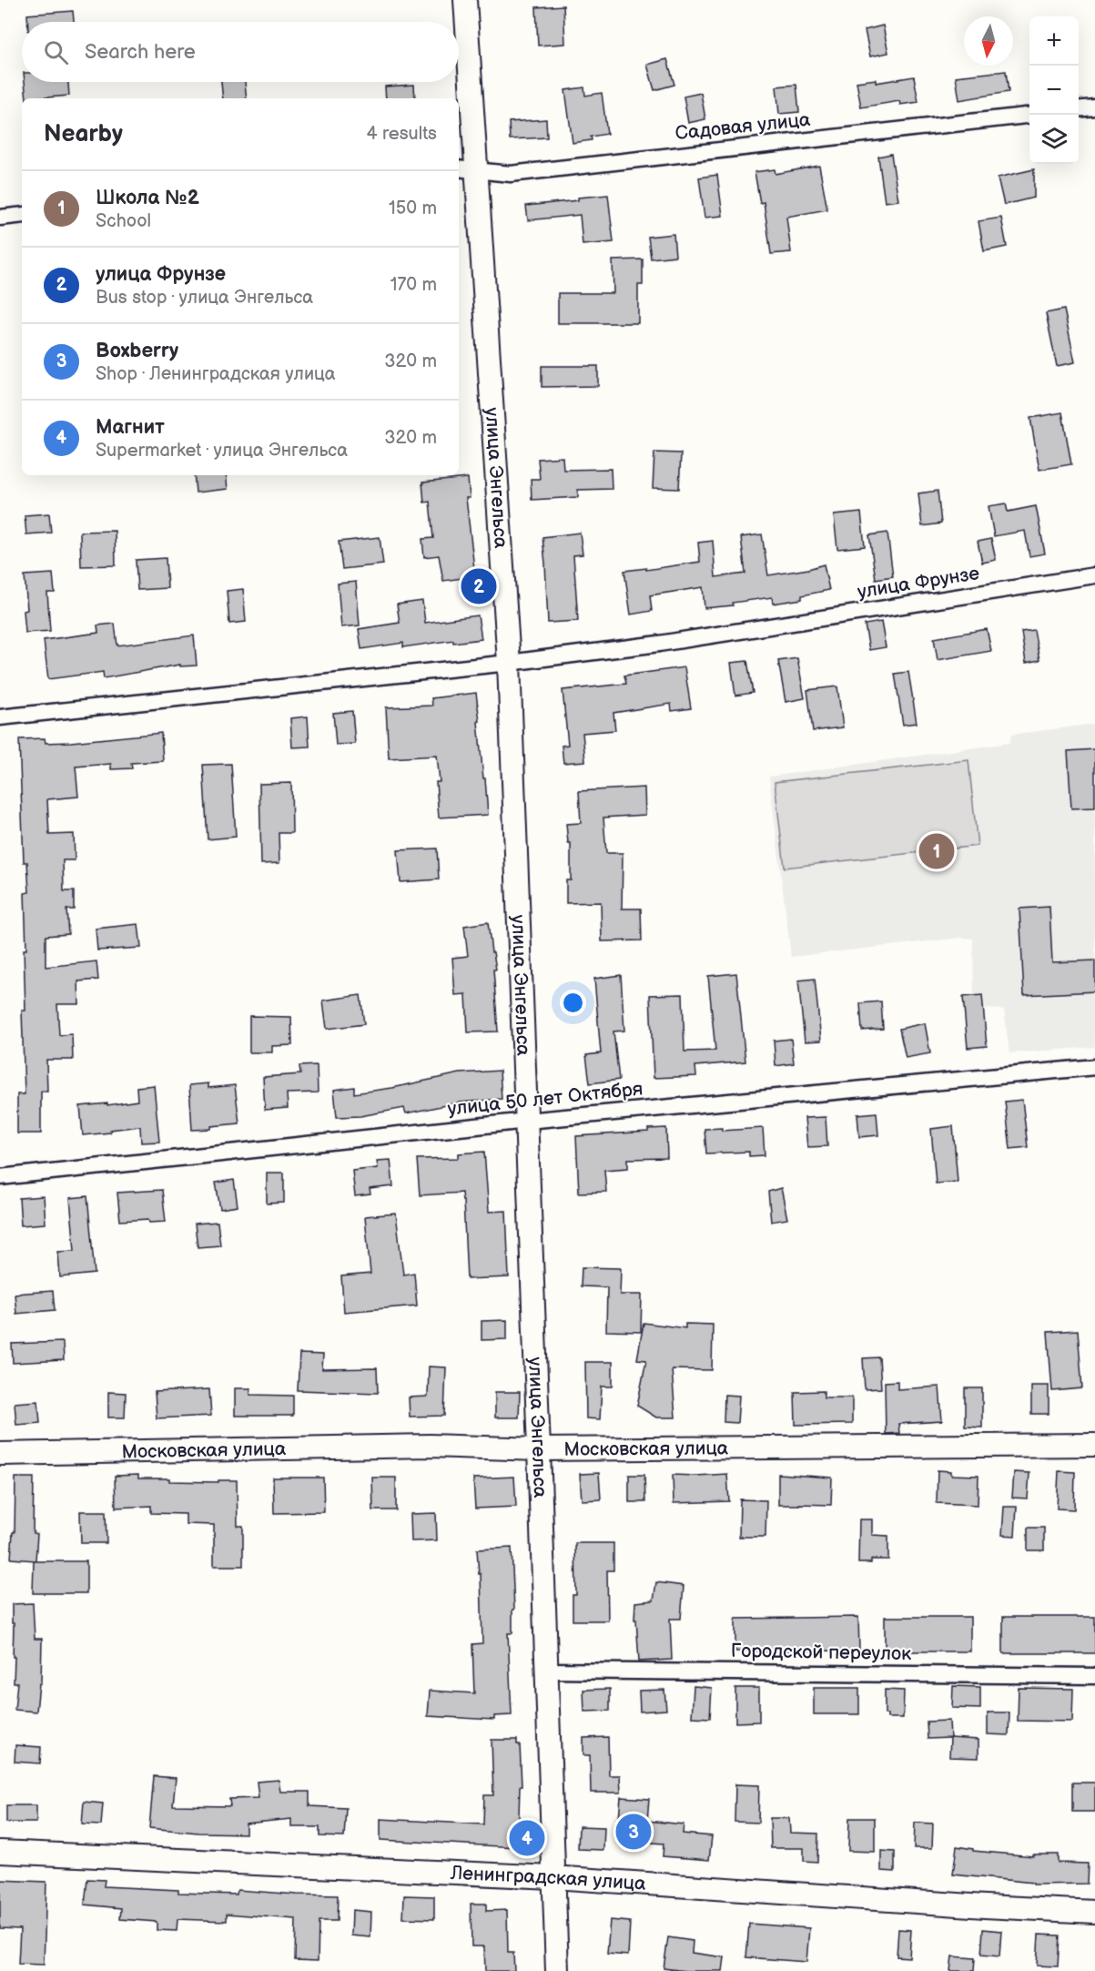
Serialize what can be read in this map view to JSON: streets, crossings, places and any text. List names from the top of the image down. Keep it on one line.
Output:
{"streets":{"street":["Садовая улица","улица Энгельса","улица Фрунзе","улица 50 лет Октября","Московская улица","Городской переулок","Ленинградская улица"]},"crossings":[["Садовая улица","улица Энгельса"],["улица Энгельса","улица Фрунзе"],["улица Энгельса","улица 50 лет Октября"],["улица Энгельса","Московская улица"],["улица Энгельса","Городской переулок"],["улица Энгельса","Ленинградская улица"]],"north":"bottom","page":{"map_buttons":["+","−"],"search":"Search here","heading":["Nearby","4 results"],"list":[{"mark":"1","name":"Школа №2","note":"School","value":"150 m"},{"mark":"2","name":"улица Фрунзе","note":"Bus stop · улица Энгельса","value":"170 m"},{"mark":"3","name":"Boxberry","note":"Shop · Ленинградская улица","value":"320 m"},{"mark":"4","name":"Магнит","note":"Supermarket · улица Энгельса","value":"320 m"}],"pins":["2","1","3","4"]}}
